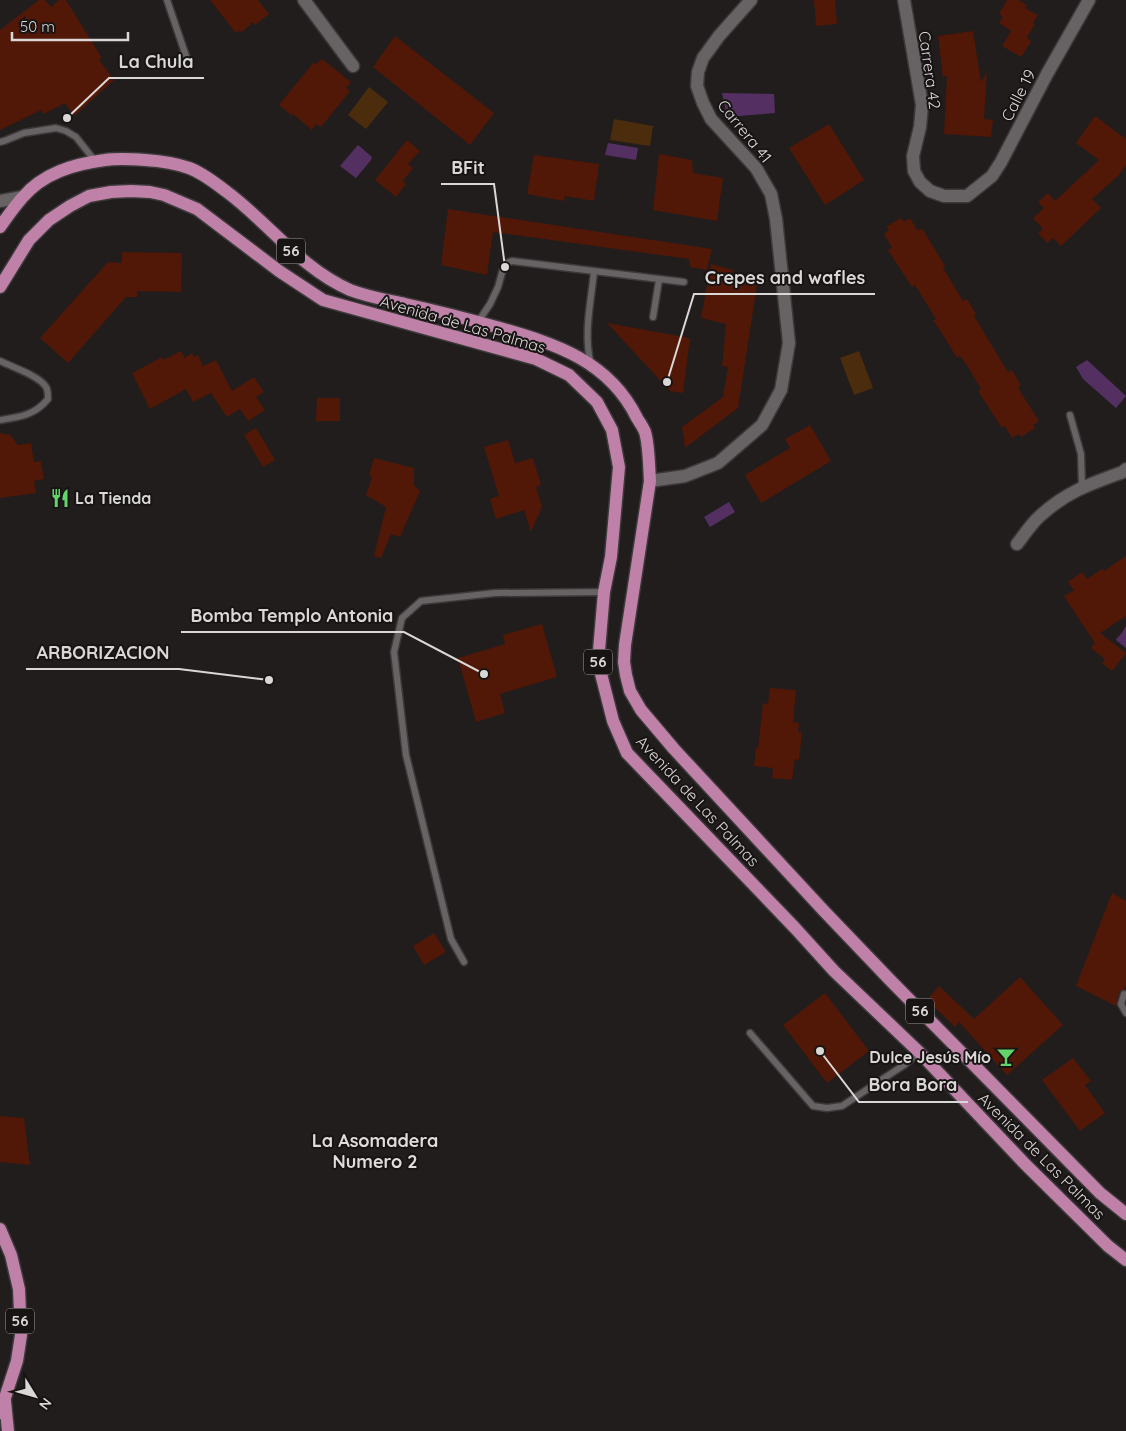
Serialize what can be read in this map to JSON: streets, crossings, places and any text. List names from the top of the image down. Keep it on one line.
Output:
{"streets":{"main road":["56","Avenida de Las Palmas"],"street":["Carrera 42","Calle 19","Carrera 41"]},"crossings":[["Carrera 42","Calle 19"],["Carrera 41","Avenida de Las Palmas"]],"districts":["La Asomadera Numero 2"],"places":{"other":["La Chula","BFit","Crepes and wafles","Bomba Templo Antonia","ARBORIZACION","Bora Bora"],"restaurant":["La Tienda"],"bar":["Dulce Jesús Mío"]},"scale_bar":"50 m","north":"bottom right"}
